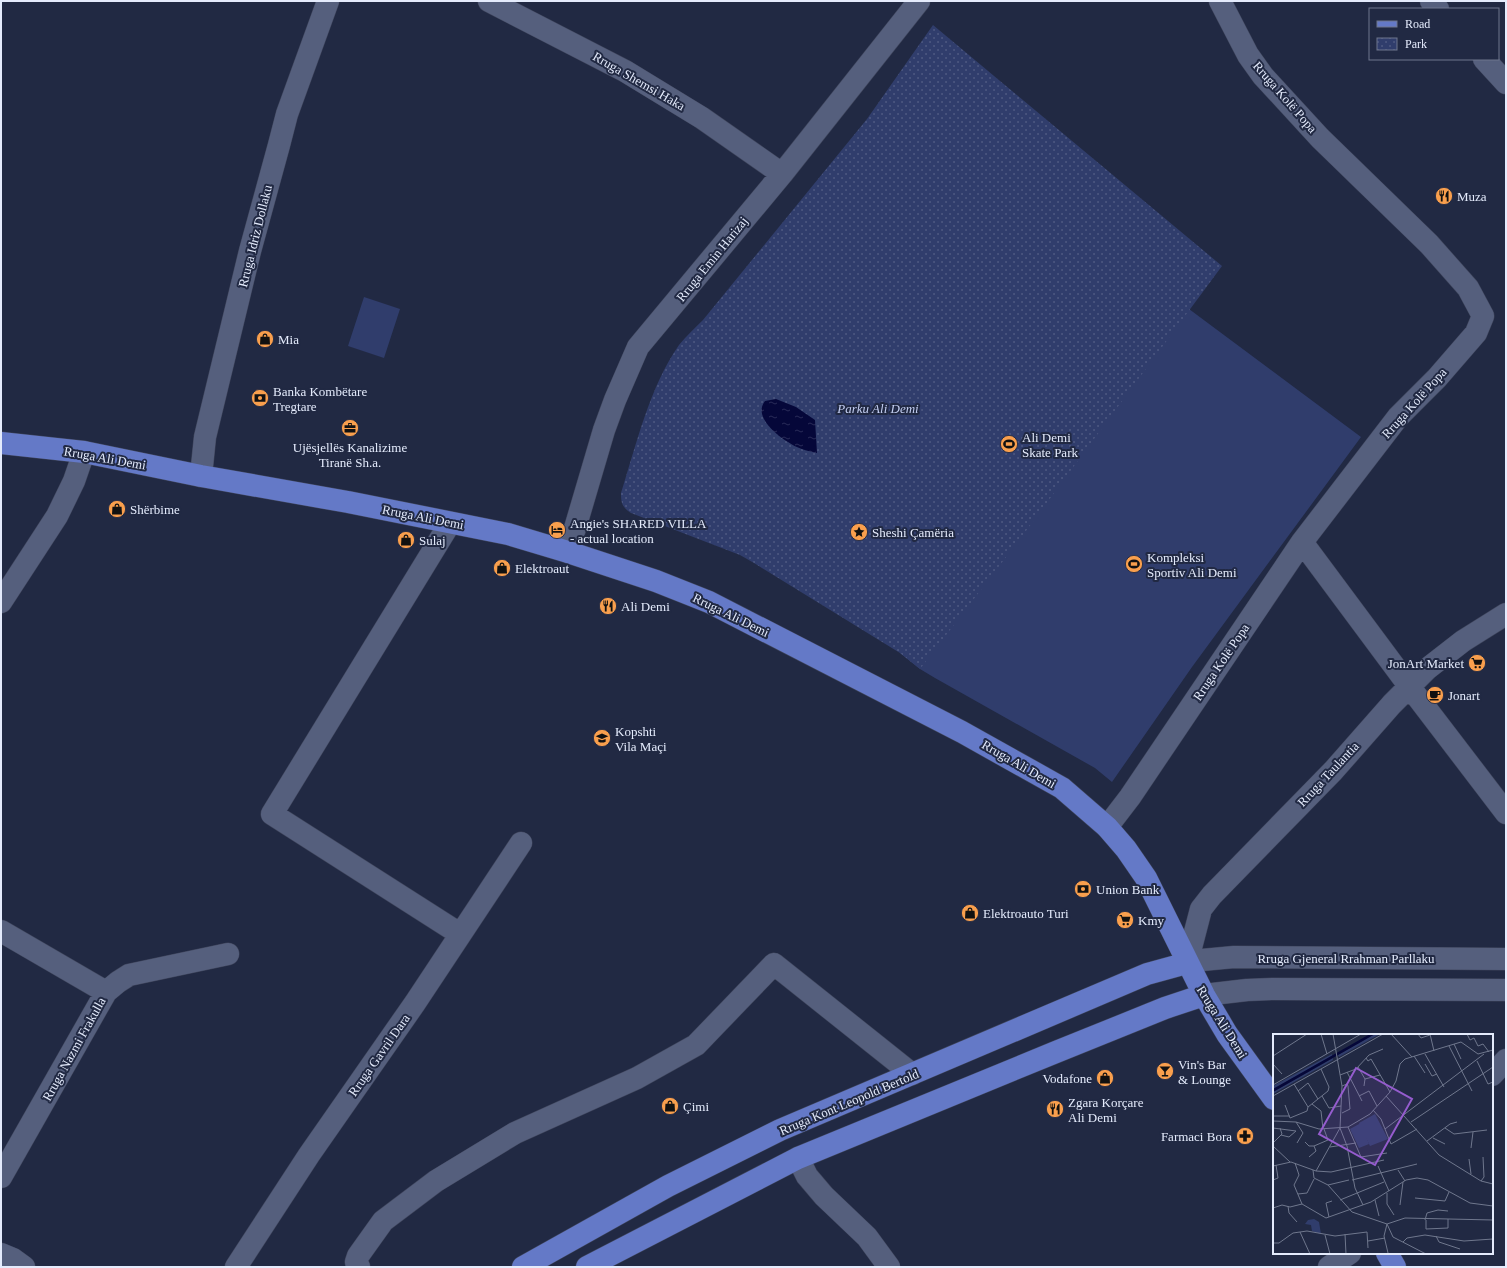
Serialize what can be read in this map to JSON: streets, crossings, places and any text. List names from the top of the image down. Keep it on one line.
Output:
{"streets":{"main road":["Rruga Ali Demi","Rruga Kont Leopold Bertold"],"street":["Rruga Shemsi Haka","Rruga Kolë Popa","Rruga Idriz Dollaku","Rruga Emin Harizaj","Rruga Taulantia","Rruga Gjeneral Rrahman Parllaku","Rruga Nazmi Frakulla","Rruga Gavril Dara"]},"crossings":[["Rruga Shemsi Haka","Rruga Emin Harizaj"],["Rruga Kolë Popa","Rruga Ali Demi"],["Rruga Idriz Dollaku","Rruga Ali Demi"],["Rruga Emin Harizaj","Rruga Ali Demi"],["Rruga Ali Demi","Rruga Taulantia"],["Rruga Ali Demi","Rruga Gjeneral Rrahman Parllaku"],["Rruga Ali Demi","Rruga Kont Leopold Bertold"],["Rruga Taulantia","Rruga Gjeneral Rrahman Parllaku"],["Rruga Taulantia","Rruga Kont Leopold Bertold"],["Rruga Gjeneral Rrahman Parllaku","Rruga Kont Leopold Bertold"]],"parks":["Parku Ali Demi"],"places":{"restaurant":["Muza","Ali Demi","Zgara Korçare Ali Demi"],"shop":["Mia","Shërbime","Sulaj","Elektroaut","Elektroauto Turi","Vodafone","Çimi"],"bank":["Banka Kombëtare Tregtare","Union Bank"],"office":["Ujësjellës Kanalizime Tiranë Sh.a."],"sports":["Ali Demi Skate Park","Kompleksi Sportiv Ali Demi"],"hotel":["Angie's SHARED VILLA - actual location"],"place":["Sheshi Çamëria"],"supermarket":["JonArt Market","Kmy"],"cafe":["Jonart"],"school or university":["Kopshti Vila Maçi"],"bar":["Vin's Bar & Lounge"],"pharmacy":["Farmaci Bora"]},"legend":["Road","Park"]}
